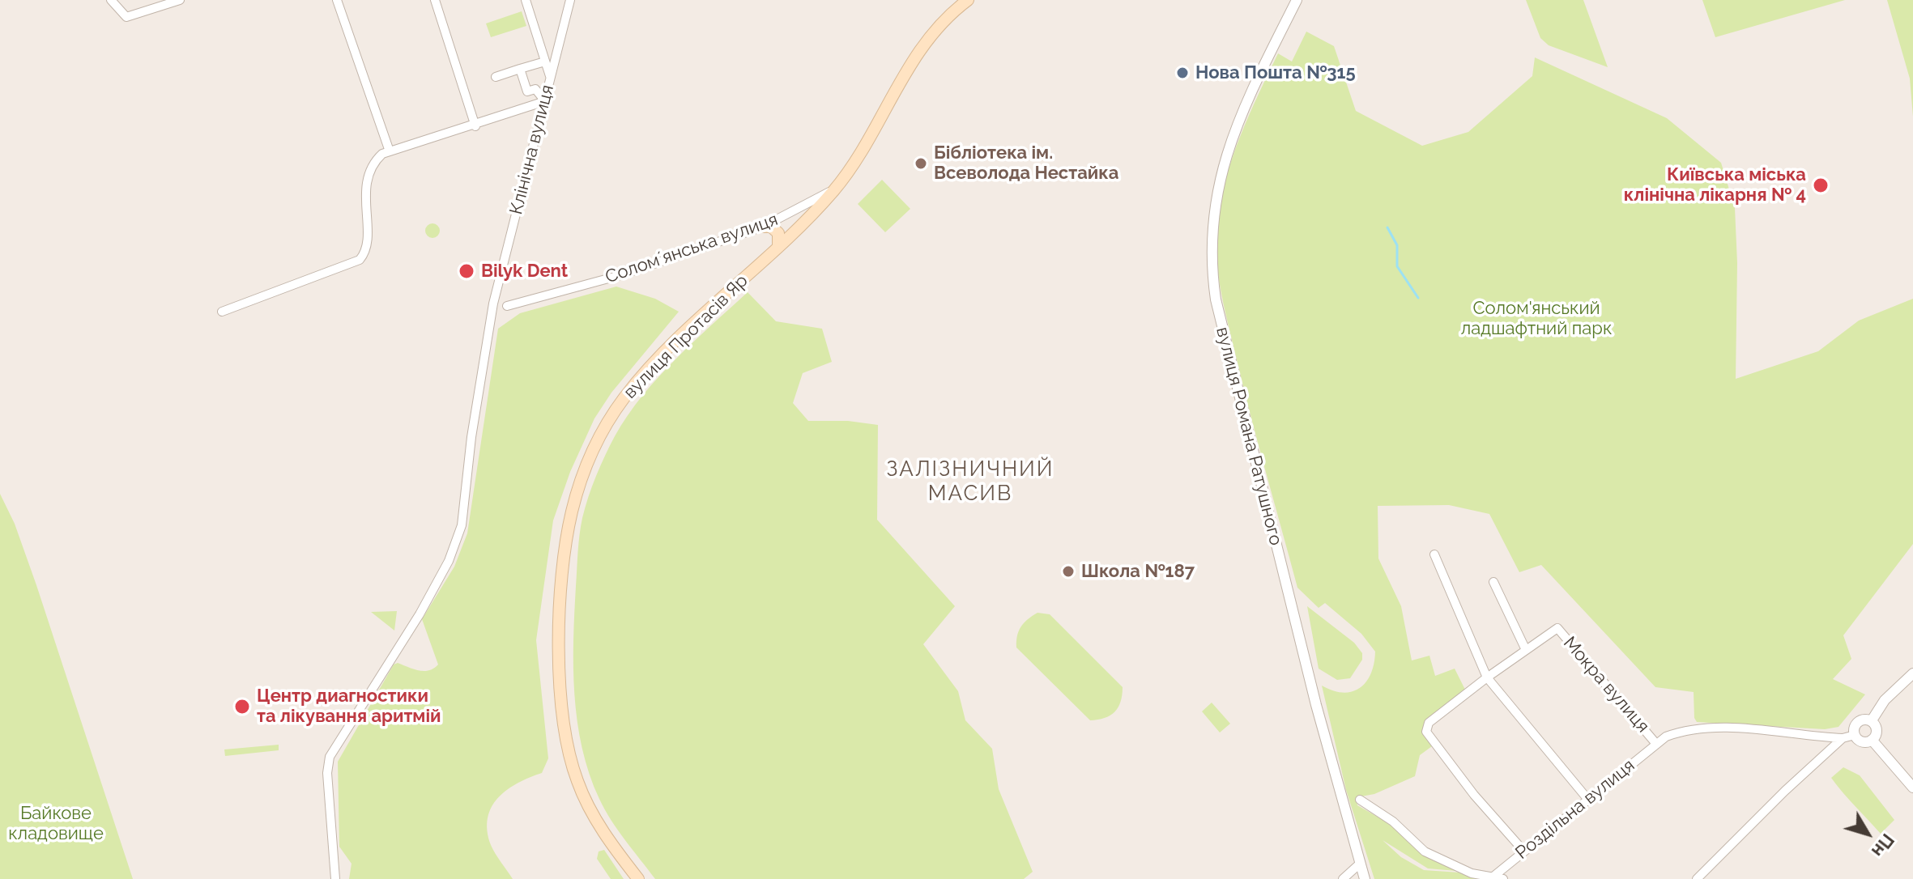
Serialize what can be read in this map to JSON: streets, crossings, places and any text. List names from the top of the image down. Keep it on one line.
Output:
{"streets":{"main road":["Соломʼянська вулиця","вулиця Протасів Яр"],"street":["Клінічна вулиця","вулиця Романа Ратушного","Мокра вулиця","Роздільна вулиця"]},"crossings":[["Клінічна вулиця","Соломʼянська вулиця"],["Соломʼянська вулиця","вулиця Протасів Яр"],["Мокра вулиця","Роздільна вулиця"]],"districts":["ЗАЛІЗНИЧНИЙ МАСИВ"],"parks":["Солом'янський ладшафтний парк","Байкове кладовище"],"places":["Нова Пошта №315","Бібліотека ім. Всеволода Нестайка","Київська міська клінічна лікарня № 4","Bilyk Dent","Школа №187","Центр диагностики та лікування аритмій"],"north":"bottom right"}
